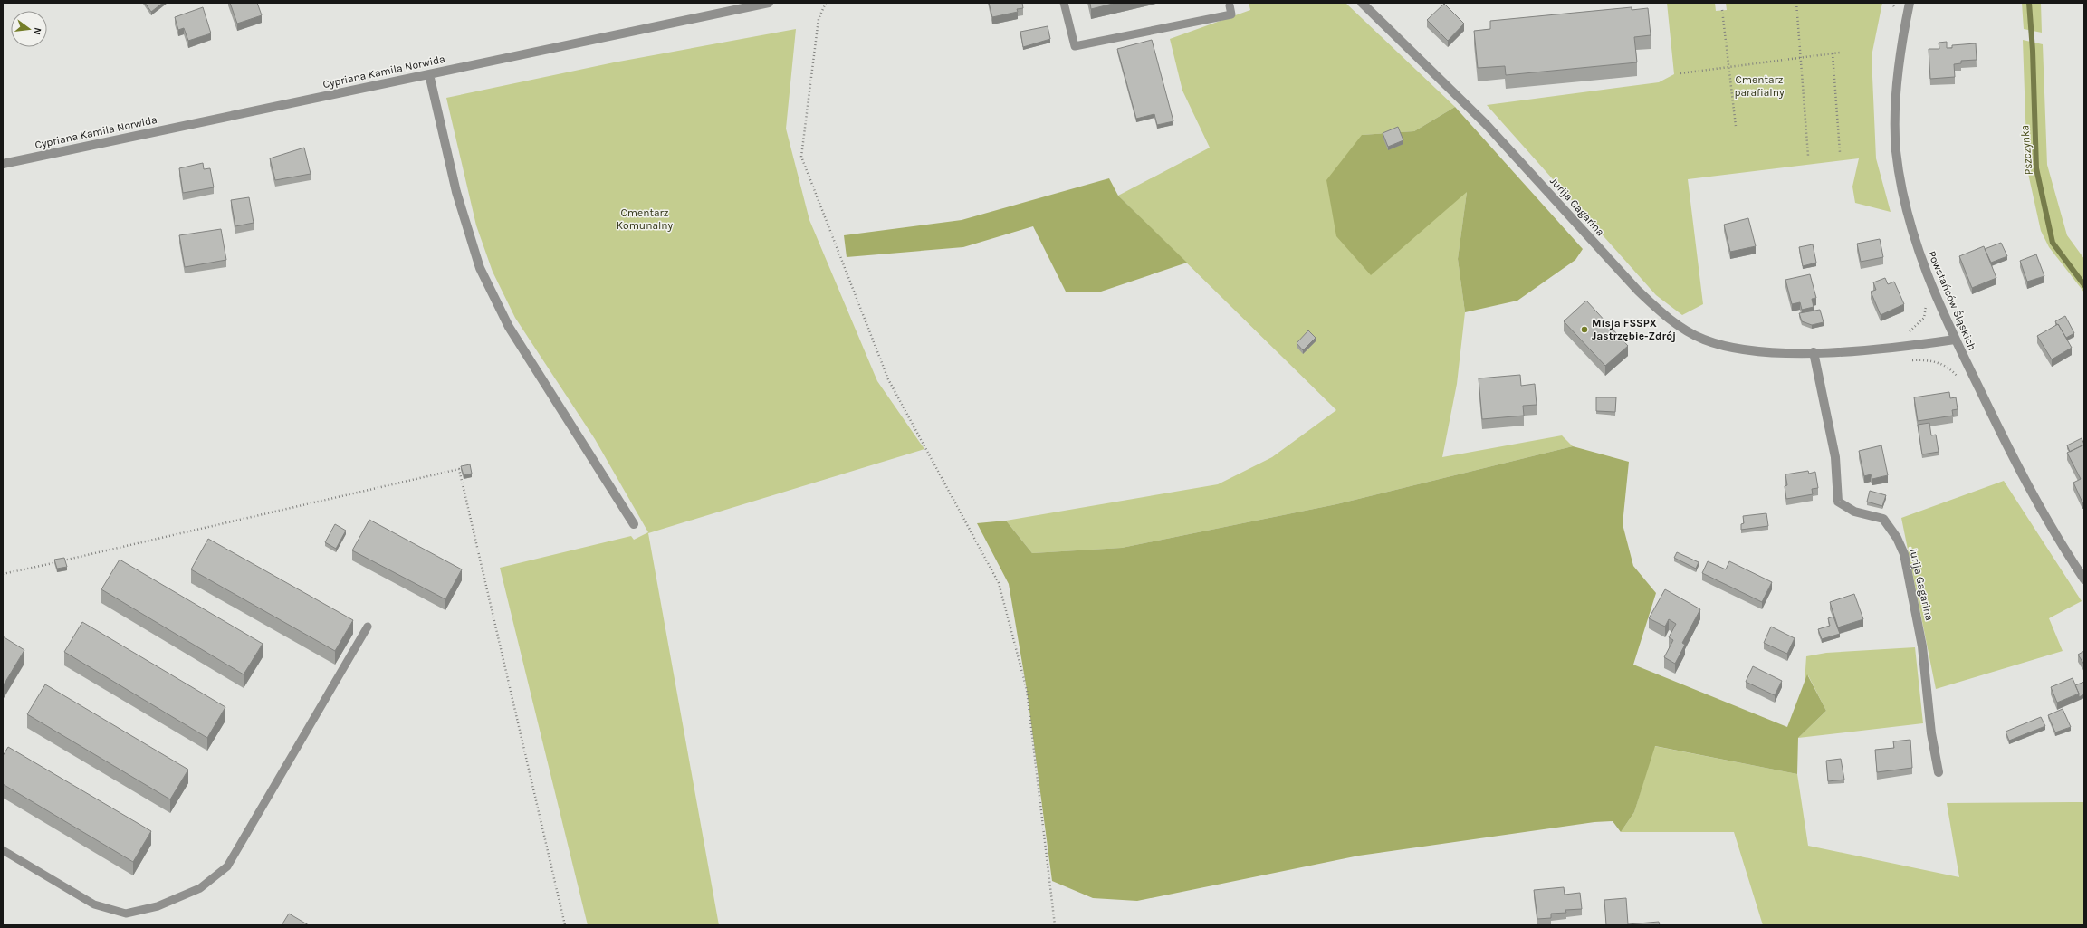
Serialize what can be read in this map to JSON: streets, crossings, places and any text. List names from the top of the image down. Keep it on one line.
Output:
{"streets":{"street":["Cypriana Kamila Norwida","Jurija Gagarina","Powstańców Śląskich"]},"crossings":[["Jurija Gagarina","Powstańców Śląskich"]],"water":["Pszczynka"],"parks":["Cmentarz parafialny","Cmentarz Komunalny"],"places":["Misja FSSPX Jastrzębie-Zdrój"],"north":"right"}
